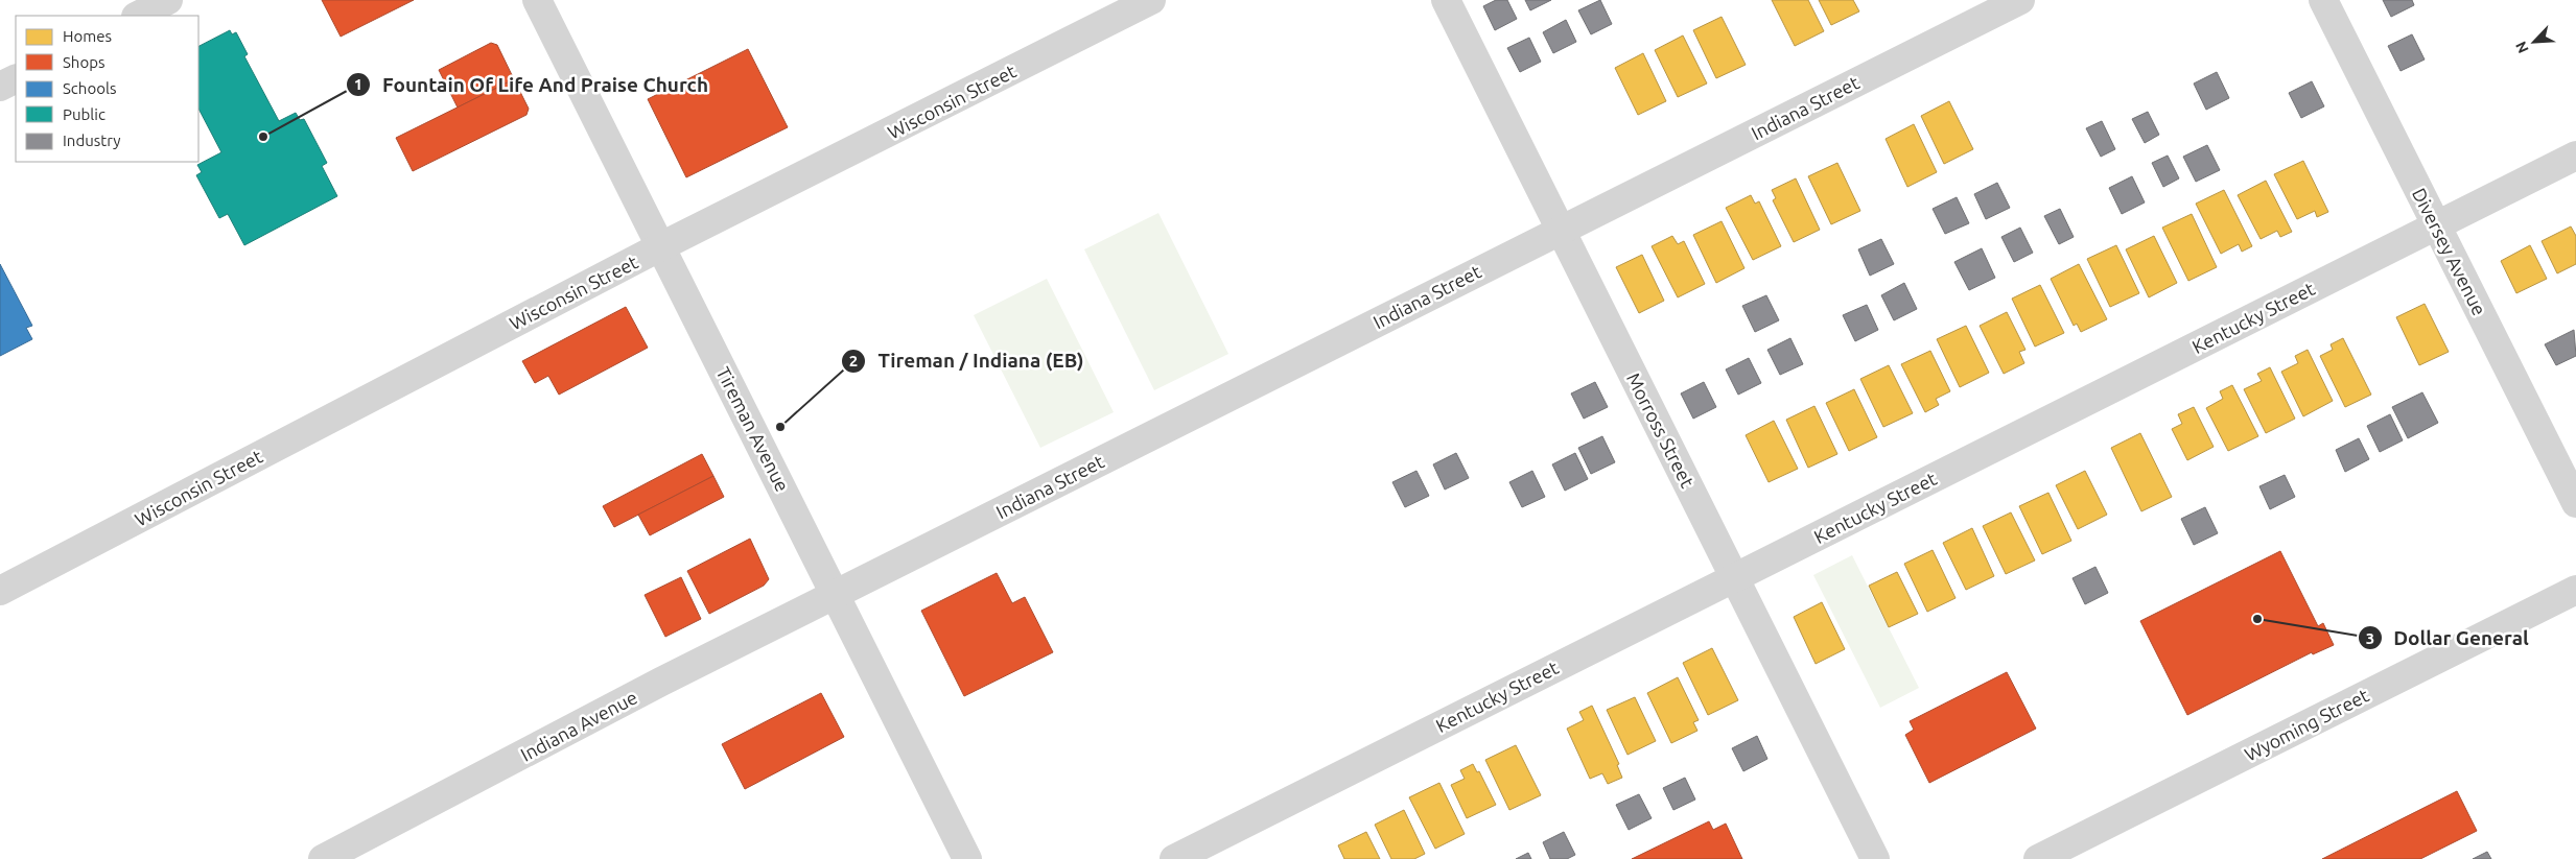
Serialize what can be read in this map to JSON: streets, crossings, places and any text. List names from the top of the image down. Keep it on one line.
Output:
{"streets":{"street":["Wisconsin Street","Indiana Street","Diversey Avenue","Kentucky Street","Tireman Avenue","Morross Street","Wyoming Street","Indiana Avenue"]},"crossings":[["Wisconsin Street","Tireman Avenue"],["Indiana Street","Tireman Avenue"],["Indiana Street","Morross Street"],["Indiana Street","Indiana Avenue"],["Diversey Avenue","Kentucky Street"],["Kentucky Street","Morross Street"],["Tireman Avenue","Indiana Avenue"]],"places":["Fountain Of Life And Praise Church","Tireman / Indiana (EB)","Dollar General"],"legend":["Homes","Shops","Schools","Public","Industry"],"north":"bottom left"}
